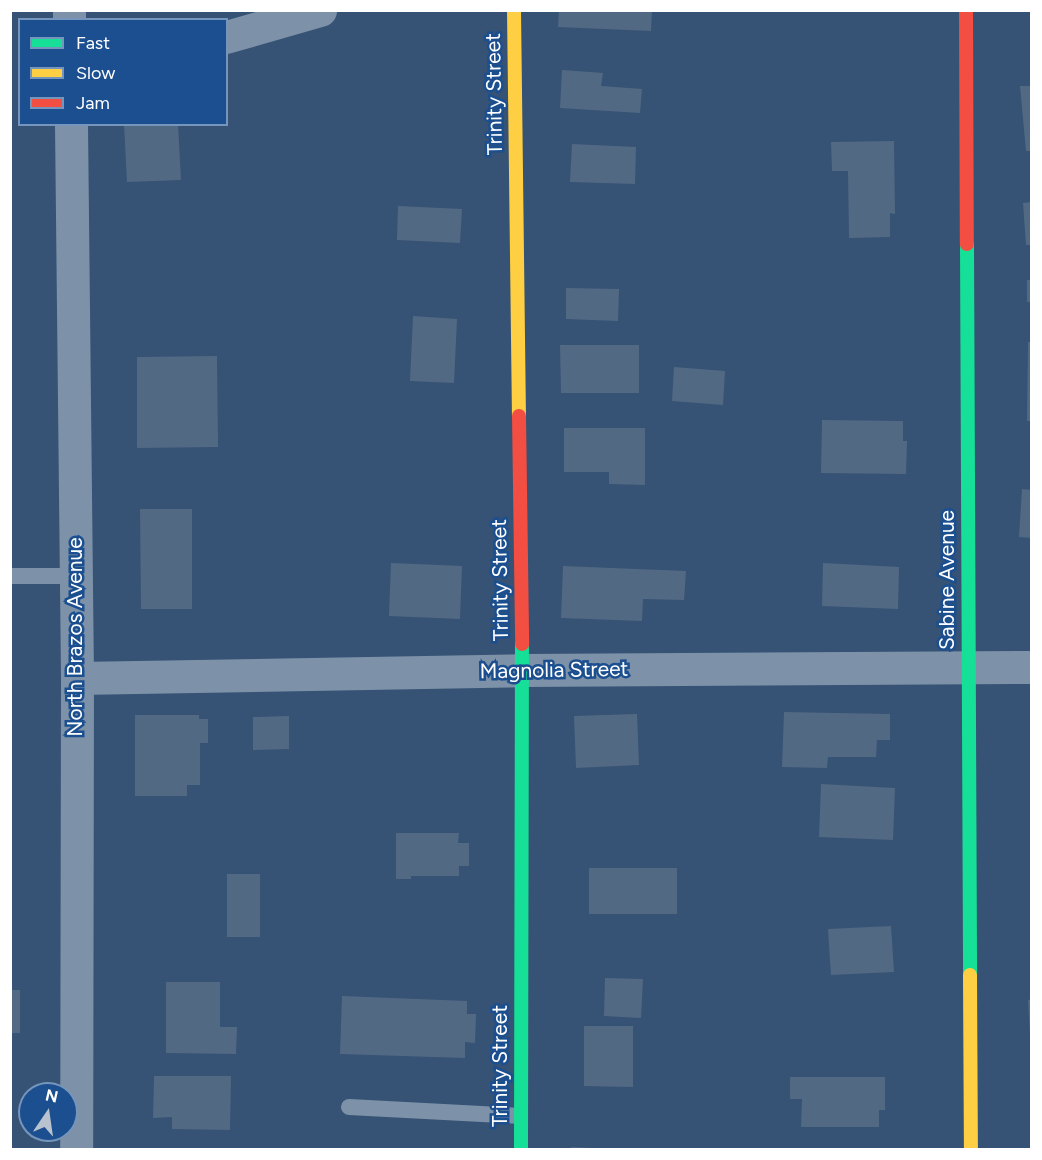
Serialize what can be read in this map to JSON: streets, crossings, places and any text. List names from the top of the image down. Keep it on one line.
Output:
{"streets":{"street":["Trinity Street","Sabine Avenue","North Brazos Avenue","Magnolia Street"]},"crossings":[["Trinity Street","Magnolia Street"],["Sabine Avenue","Magnolia Street"],["North Brazos Avenue","Magnolia Street"]],"legend":["Fast","Slow","Jam"],"north":"top"}
